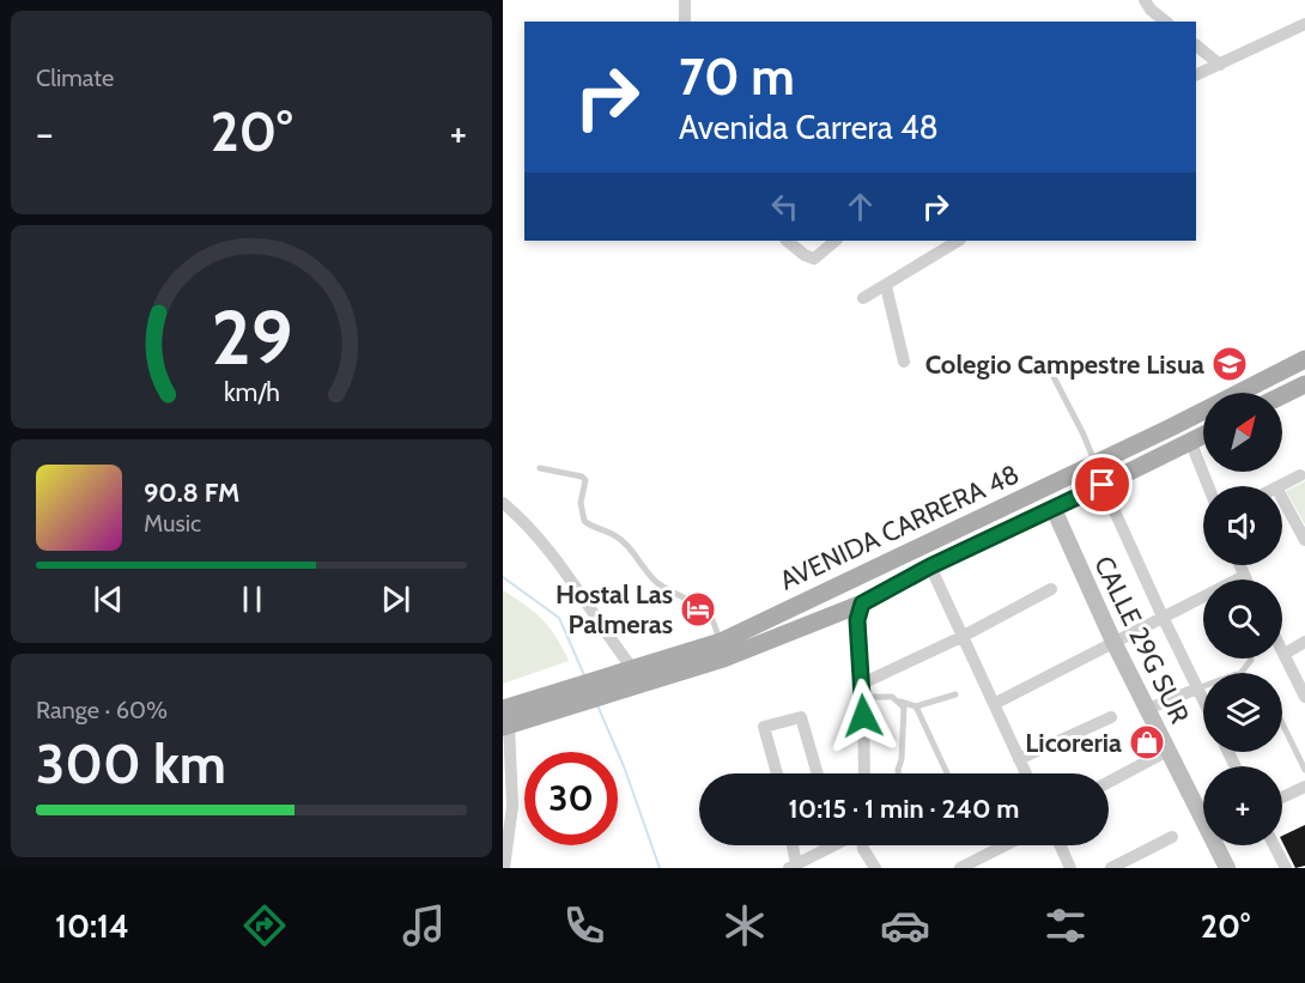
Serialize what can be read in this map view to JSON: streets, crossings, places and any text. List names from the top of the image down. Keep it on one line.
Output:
{"streets":{"main road":["AVENIDA CARRERA 48"],"street":["CALLE 29G SUR"]},"crossings":[["AVENIDA CARRERA 48","CALLE 29G SUR"]],"places":{"school or university":["Colegio Campestre Lisua"],"hotel":["Hostal Las Palmeras"],"shop":["Licoreria"]},"north":"top right","page":{"tile":["Climate",["Range · 60%","300 km"]],"turn":["70 m","Avenida Carrera 48"],"heat":["−","20°","+"],"map_buttons":"+","song":["90.8 FM","Music"],"limit":"30","trip":"10:15 · 1 min · 240 m","tabs":["10:14","20°"],"gauge":["29","km/h"]}}
